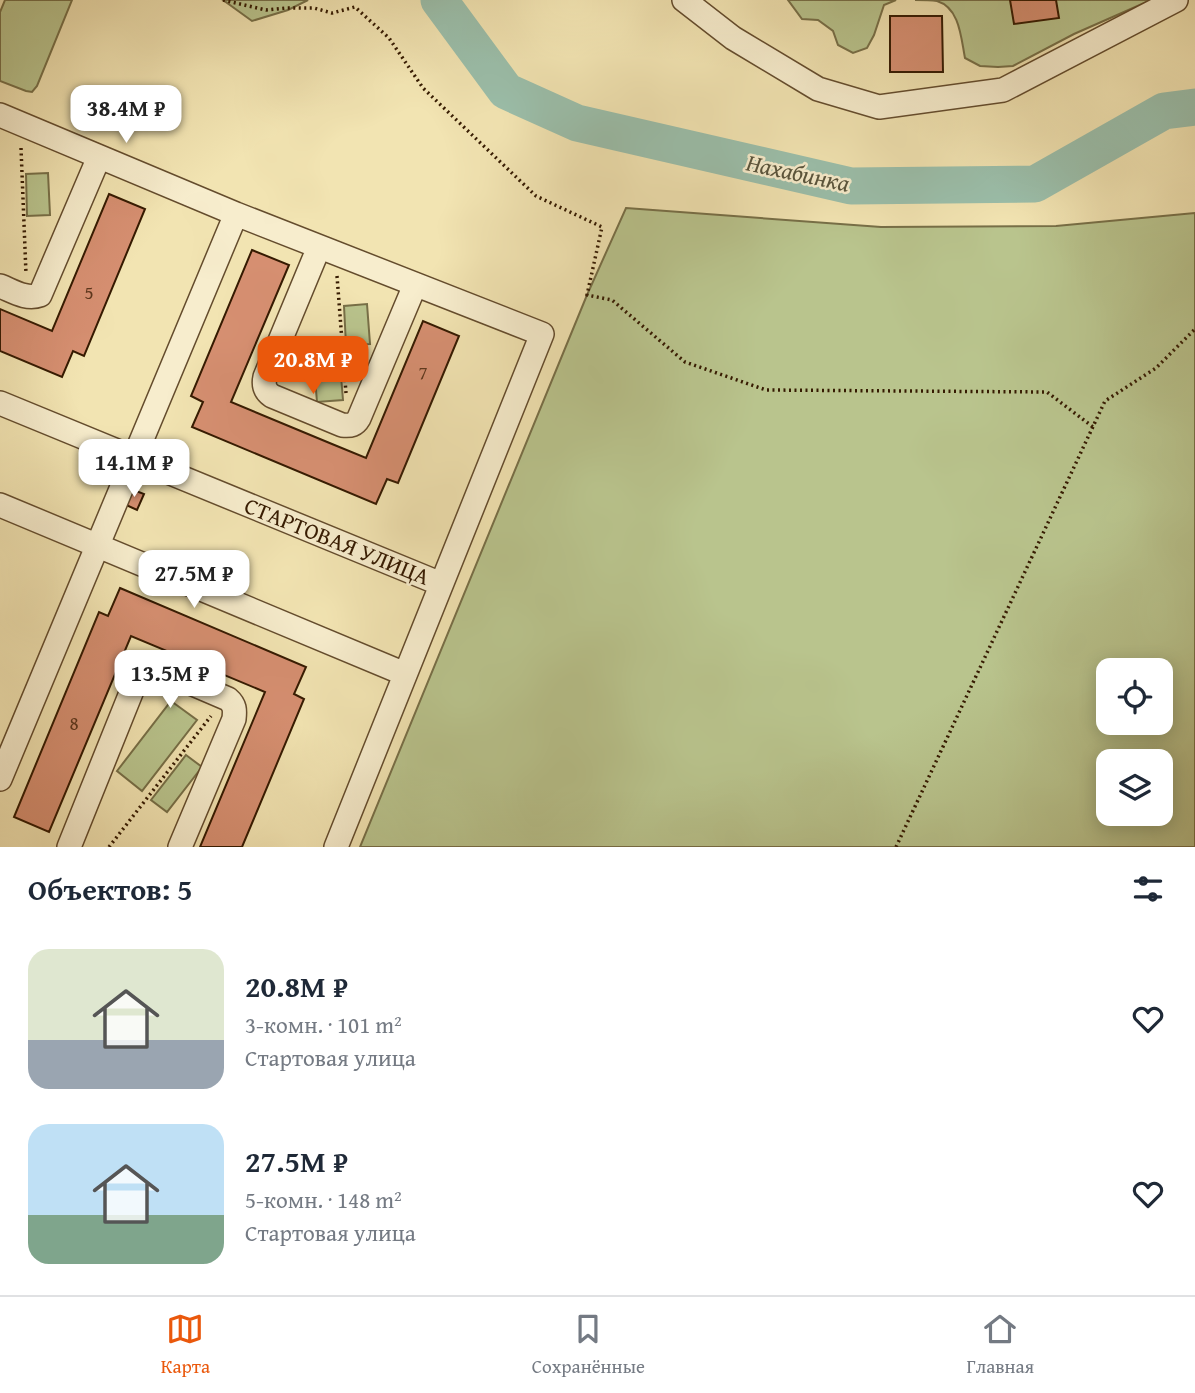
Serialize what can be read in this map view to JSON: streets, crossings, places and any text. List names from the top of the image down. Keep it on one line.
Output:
{"streets":{"street":["СТАРТОВАЯ УЛИЦА"]},"water":["Нахабинка"],"house_numbers":["5","7","8"],"page":{"price":["38.4M ₽","20.8M ₽","14.1M ₽","27.5M ₽","13.5M ₽"],"heading":"Объектов: 5","list":[{"name":"20.8M ₽","note":"3-комн. · 101 m² · Стартовая улица"},{"name":"27.5M ₽","note":"5-комн. · 148 m² · Стартовая улица"}],"tabs":["Карта","Сохранённые","Главная"]}}
